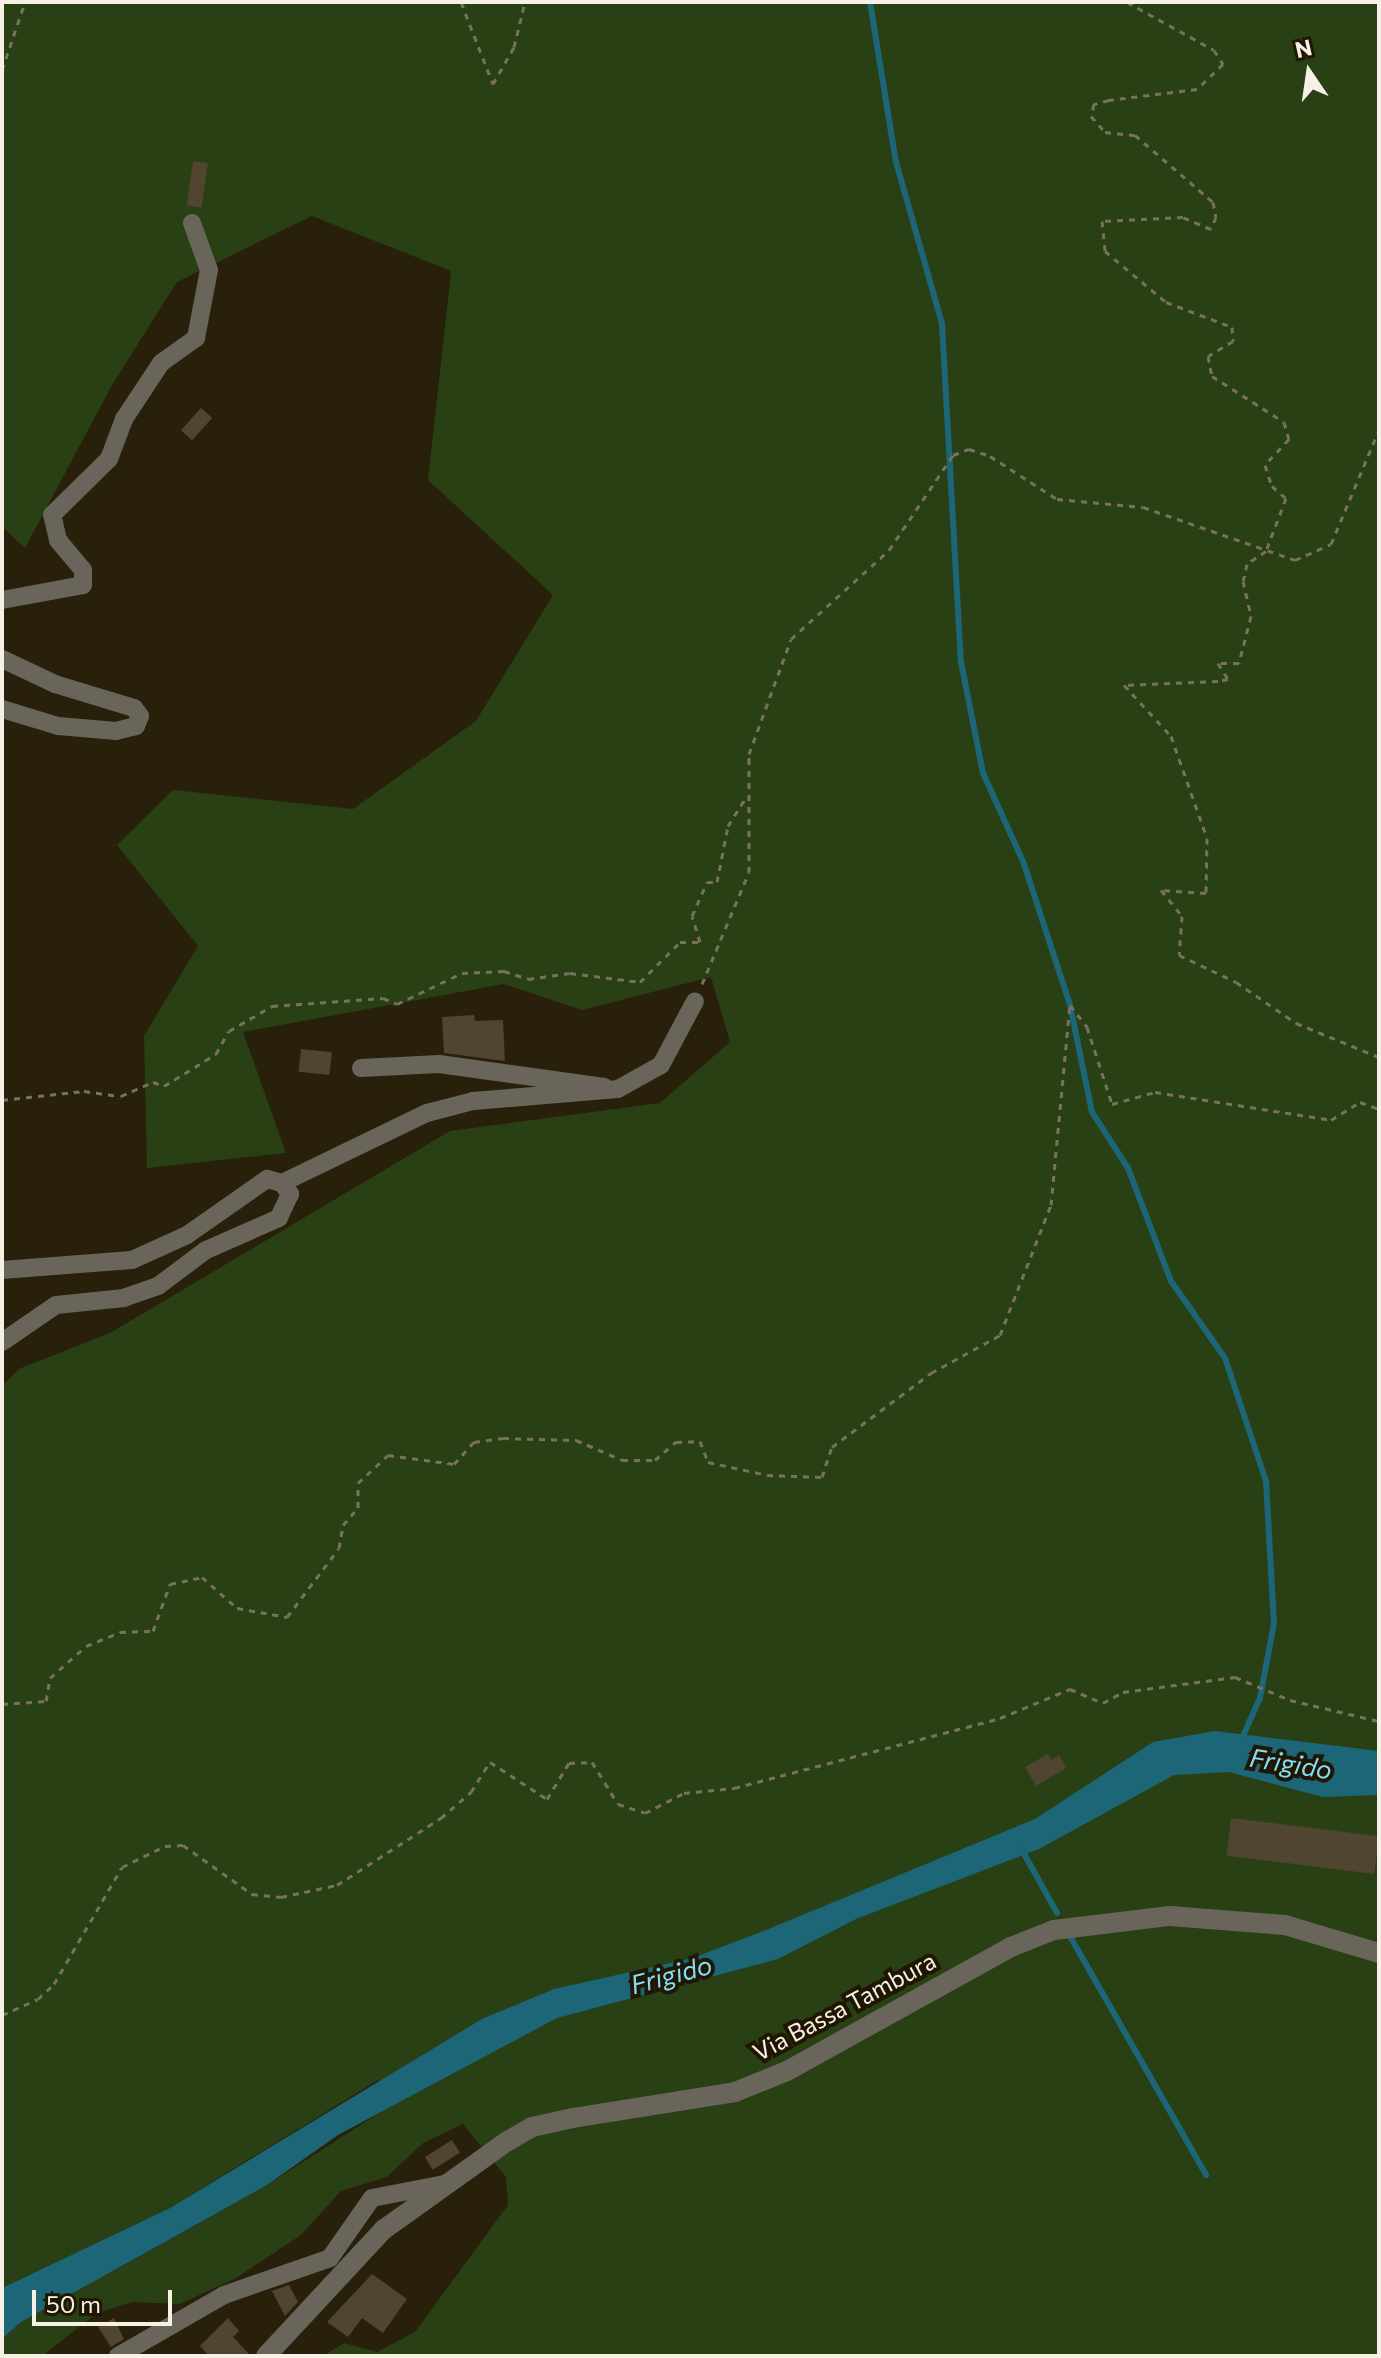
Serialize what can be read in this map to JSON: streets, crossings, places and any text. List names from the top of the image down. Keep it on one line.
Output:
{"streets":{"street":["Via Bassa Tambura"]},"water":["Frigido"],"scale_bar":"50 m","north":"top"}
